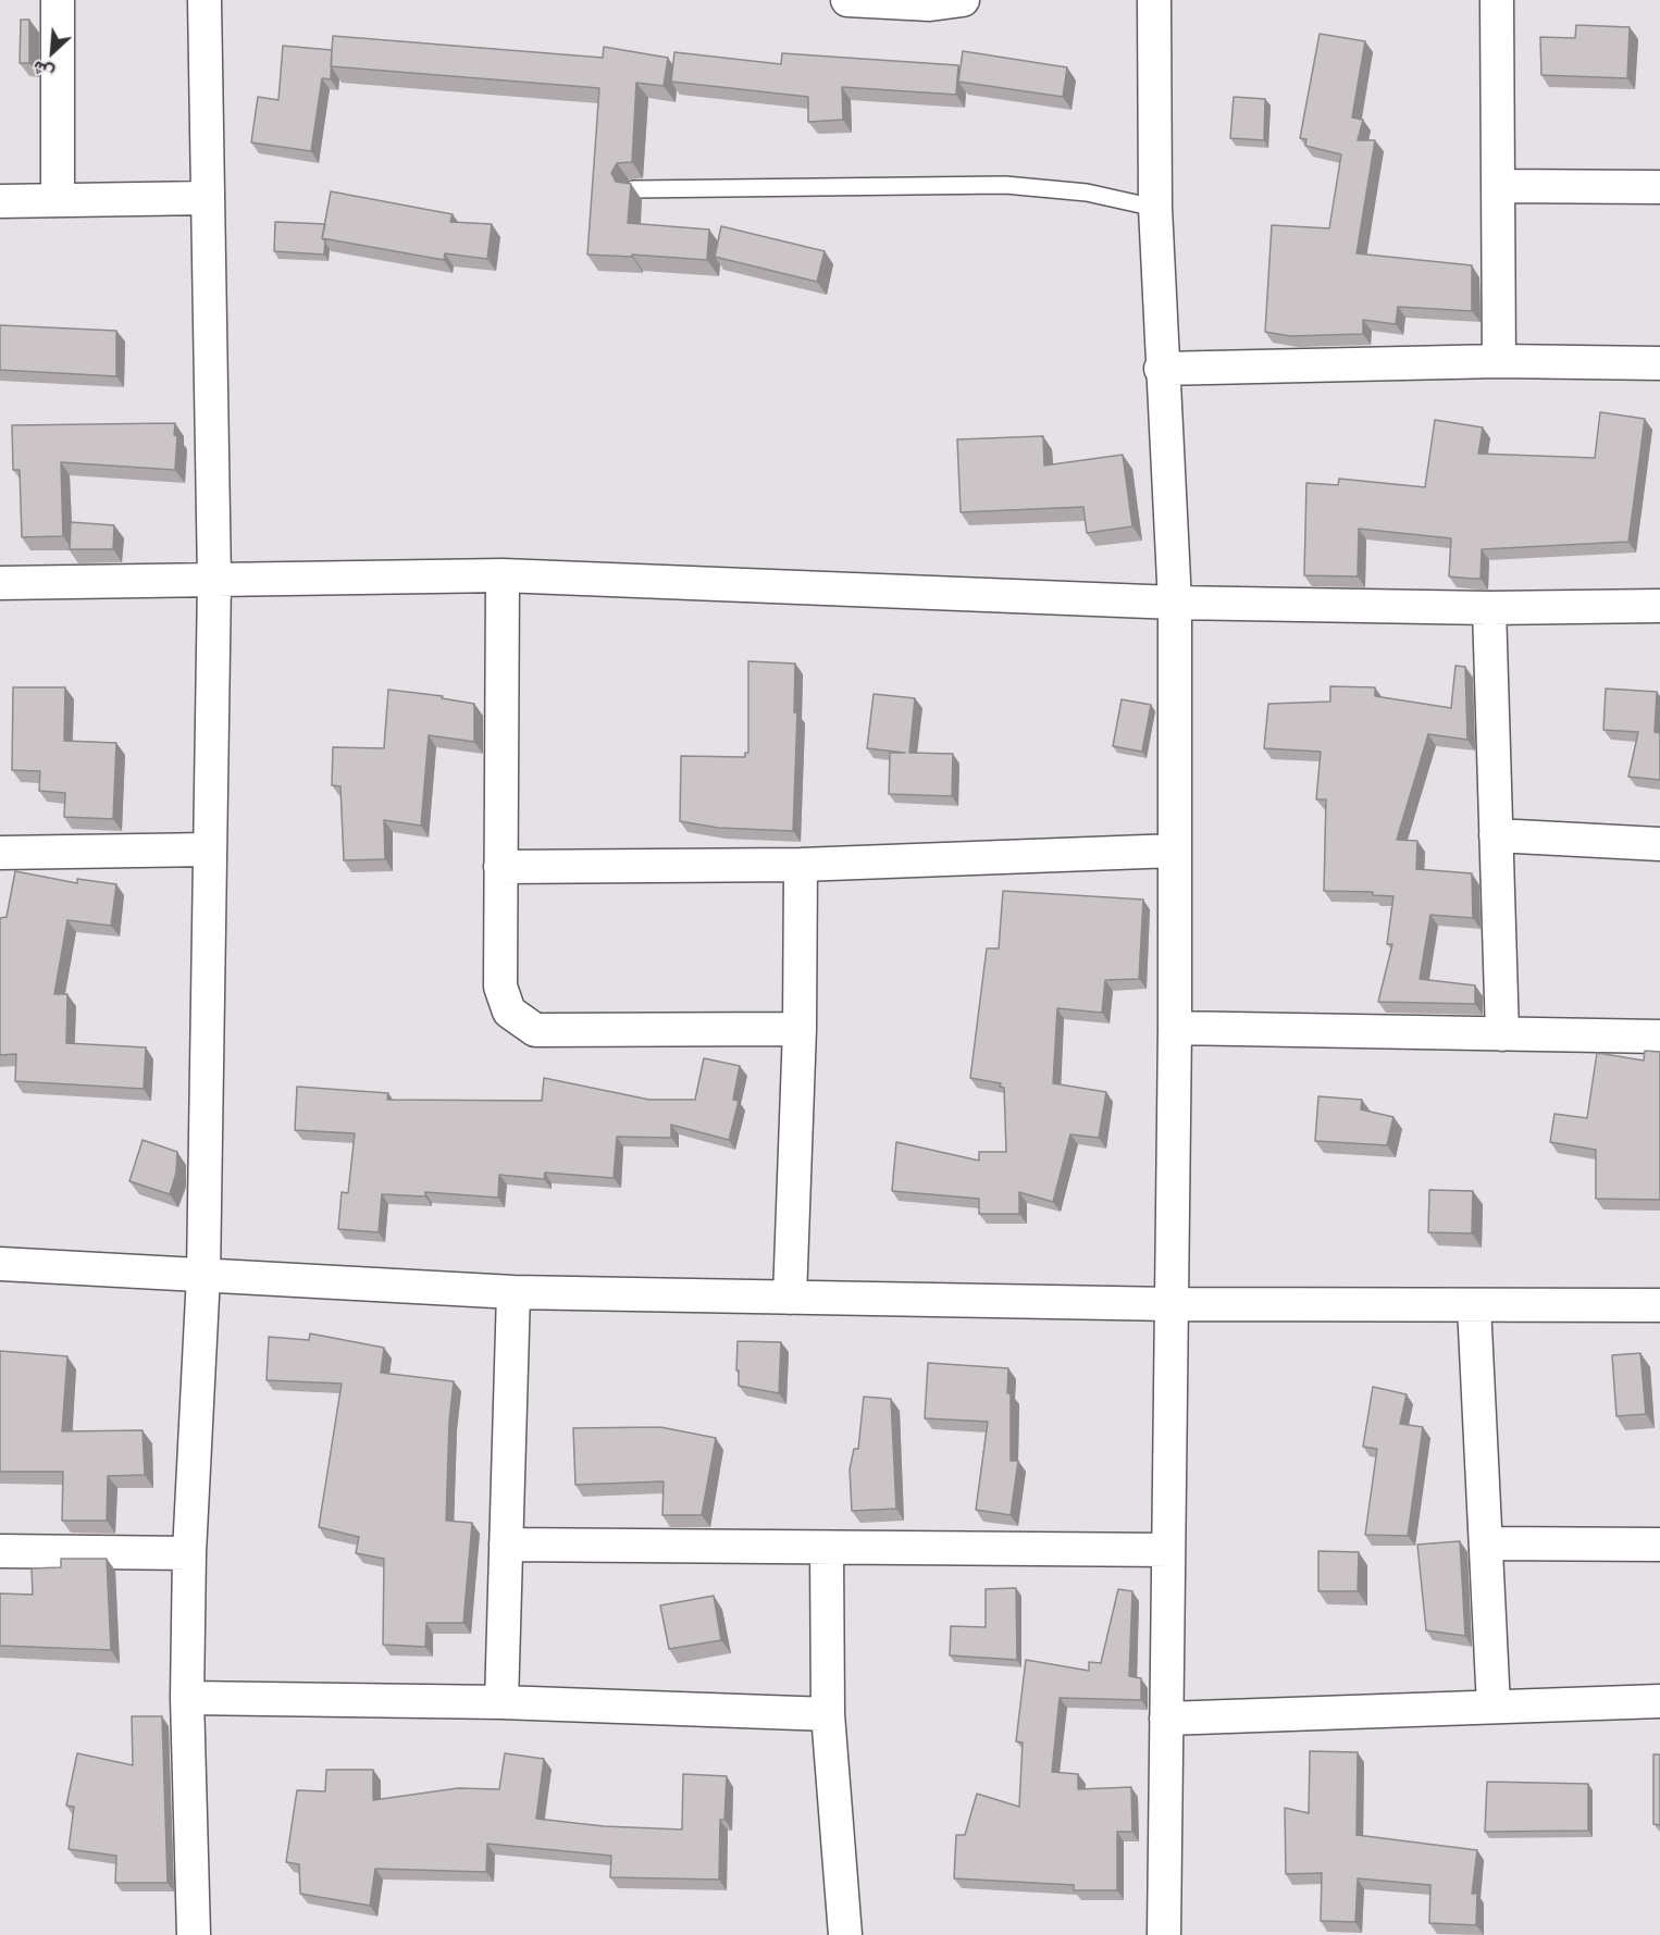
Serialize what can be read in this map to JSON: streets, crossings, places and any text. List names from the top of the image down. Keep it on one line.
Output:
{"north":"bottom left"}
